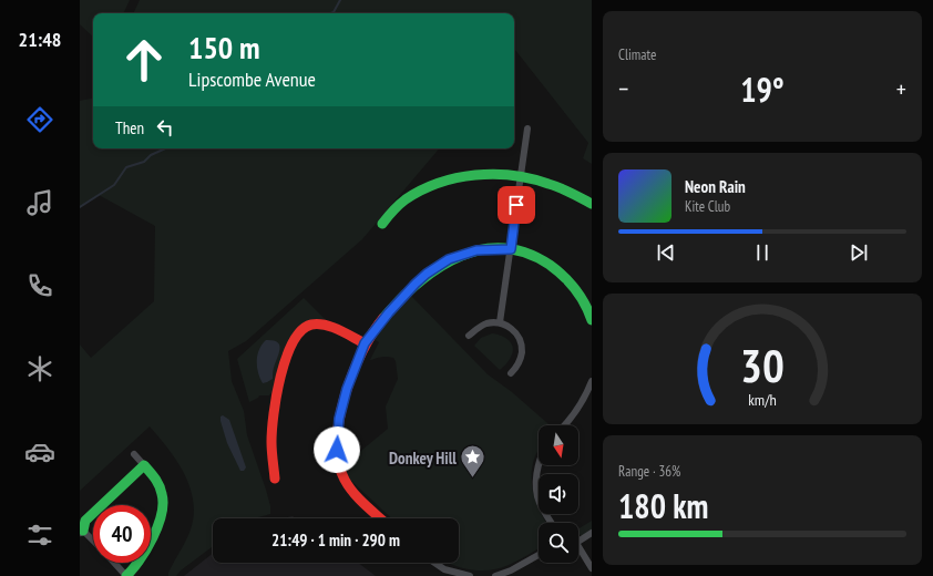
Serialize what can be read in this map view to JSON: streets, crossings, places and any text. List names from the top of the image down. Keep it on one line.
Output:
{"places":{"place":["Donkey Hill"]},"north":"bottom","page":{"tabs":"21:48","tile":["Climate",["Range · 36%","180 km"]],"turn":["150 m","Lipscombe Avenue"],"heat":["−","19°","+"],"then":"Then","song":["Neon Rain","Kite Club"],"limit":"40","trip":"21:49 · 1 min · 290 m","gauge":["30","km/h"]}}
